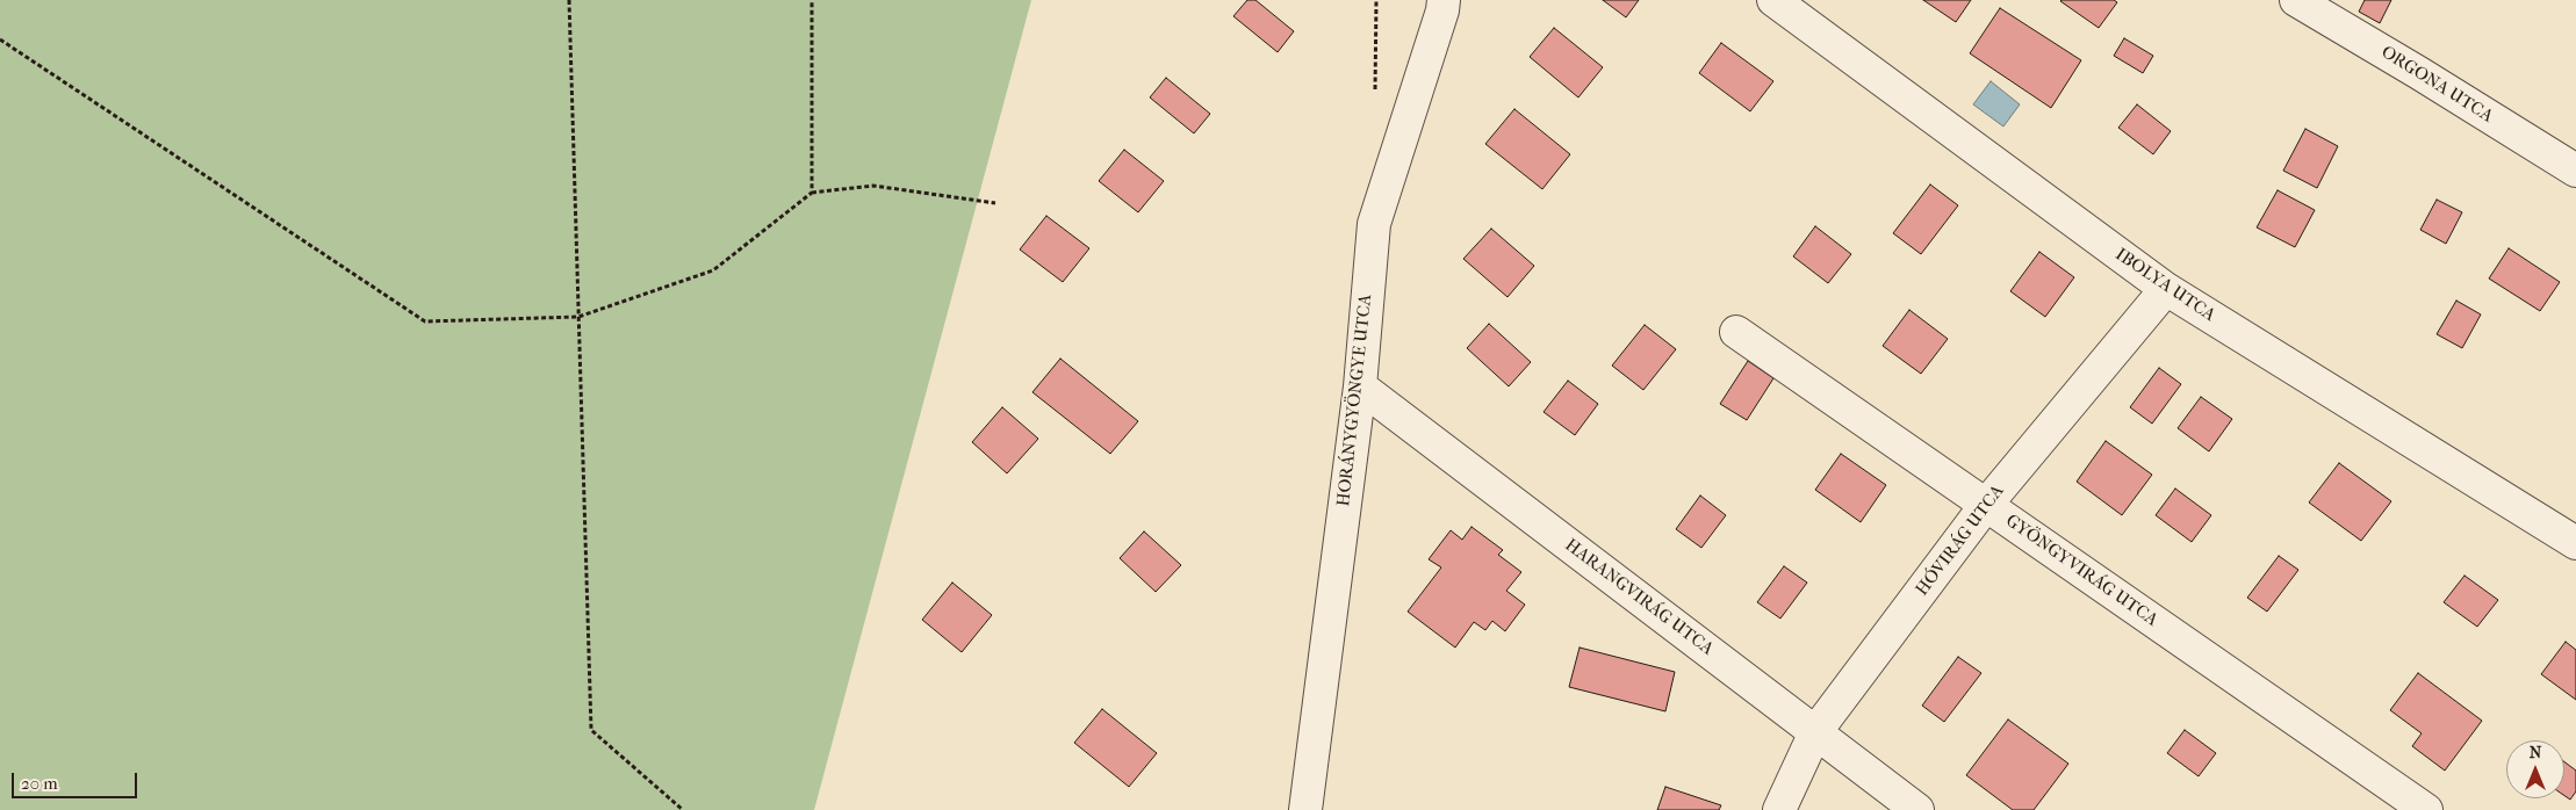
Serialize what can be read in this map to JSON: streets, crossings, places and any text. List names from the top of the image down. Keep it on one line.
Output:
{"streets":{"street":["ORGONA UTCA","IBOLYA UTCA","HORÁNYGYÖNGYE UTCA","HÓVIRÁG UTCA","GYÖNGYVIRÁG UTCA","HARANGVIRÁG UTCA"]},"crossings":[["IBOLYA UTCA","HÓVIRÁG UTCA"],["HORÁNYGYÖNGYE UTCA","HARANGVIRÁG UTCA"],["HÓVIRÁG UTCA","GYÖNGYVIRÁG UTCA"],["HÓVIRÁG UTCA","HARANGVIRÁG UTCA"]],"scale_bar":"20 m","north":"top"}
